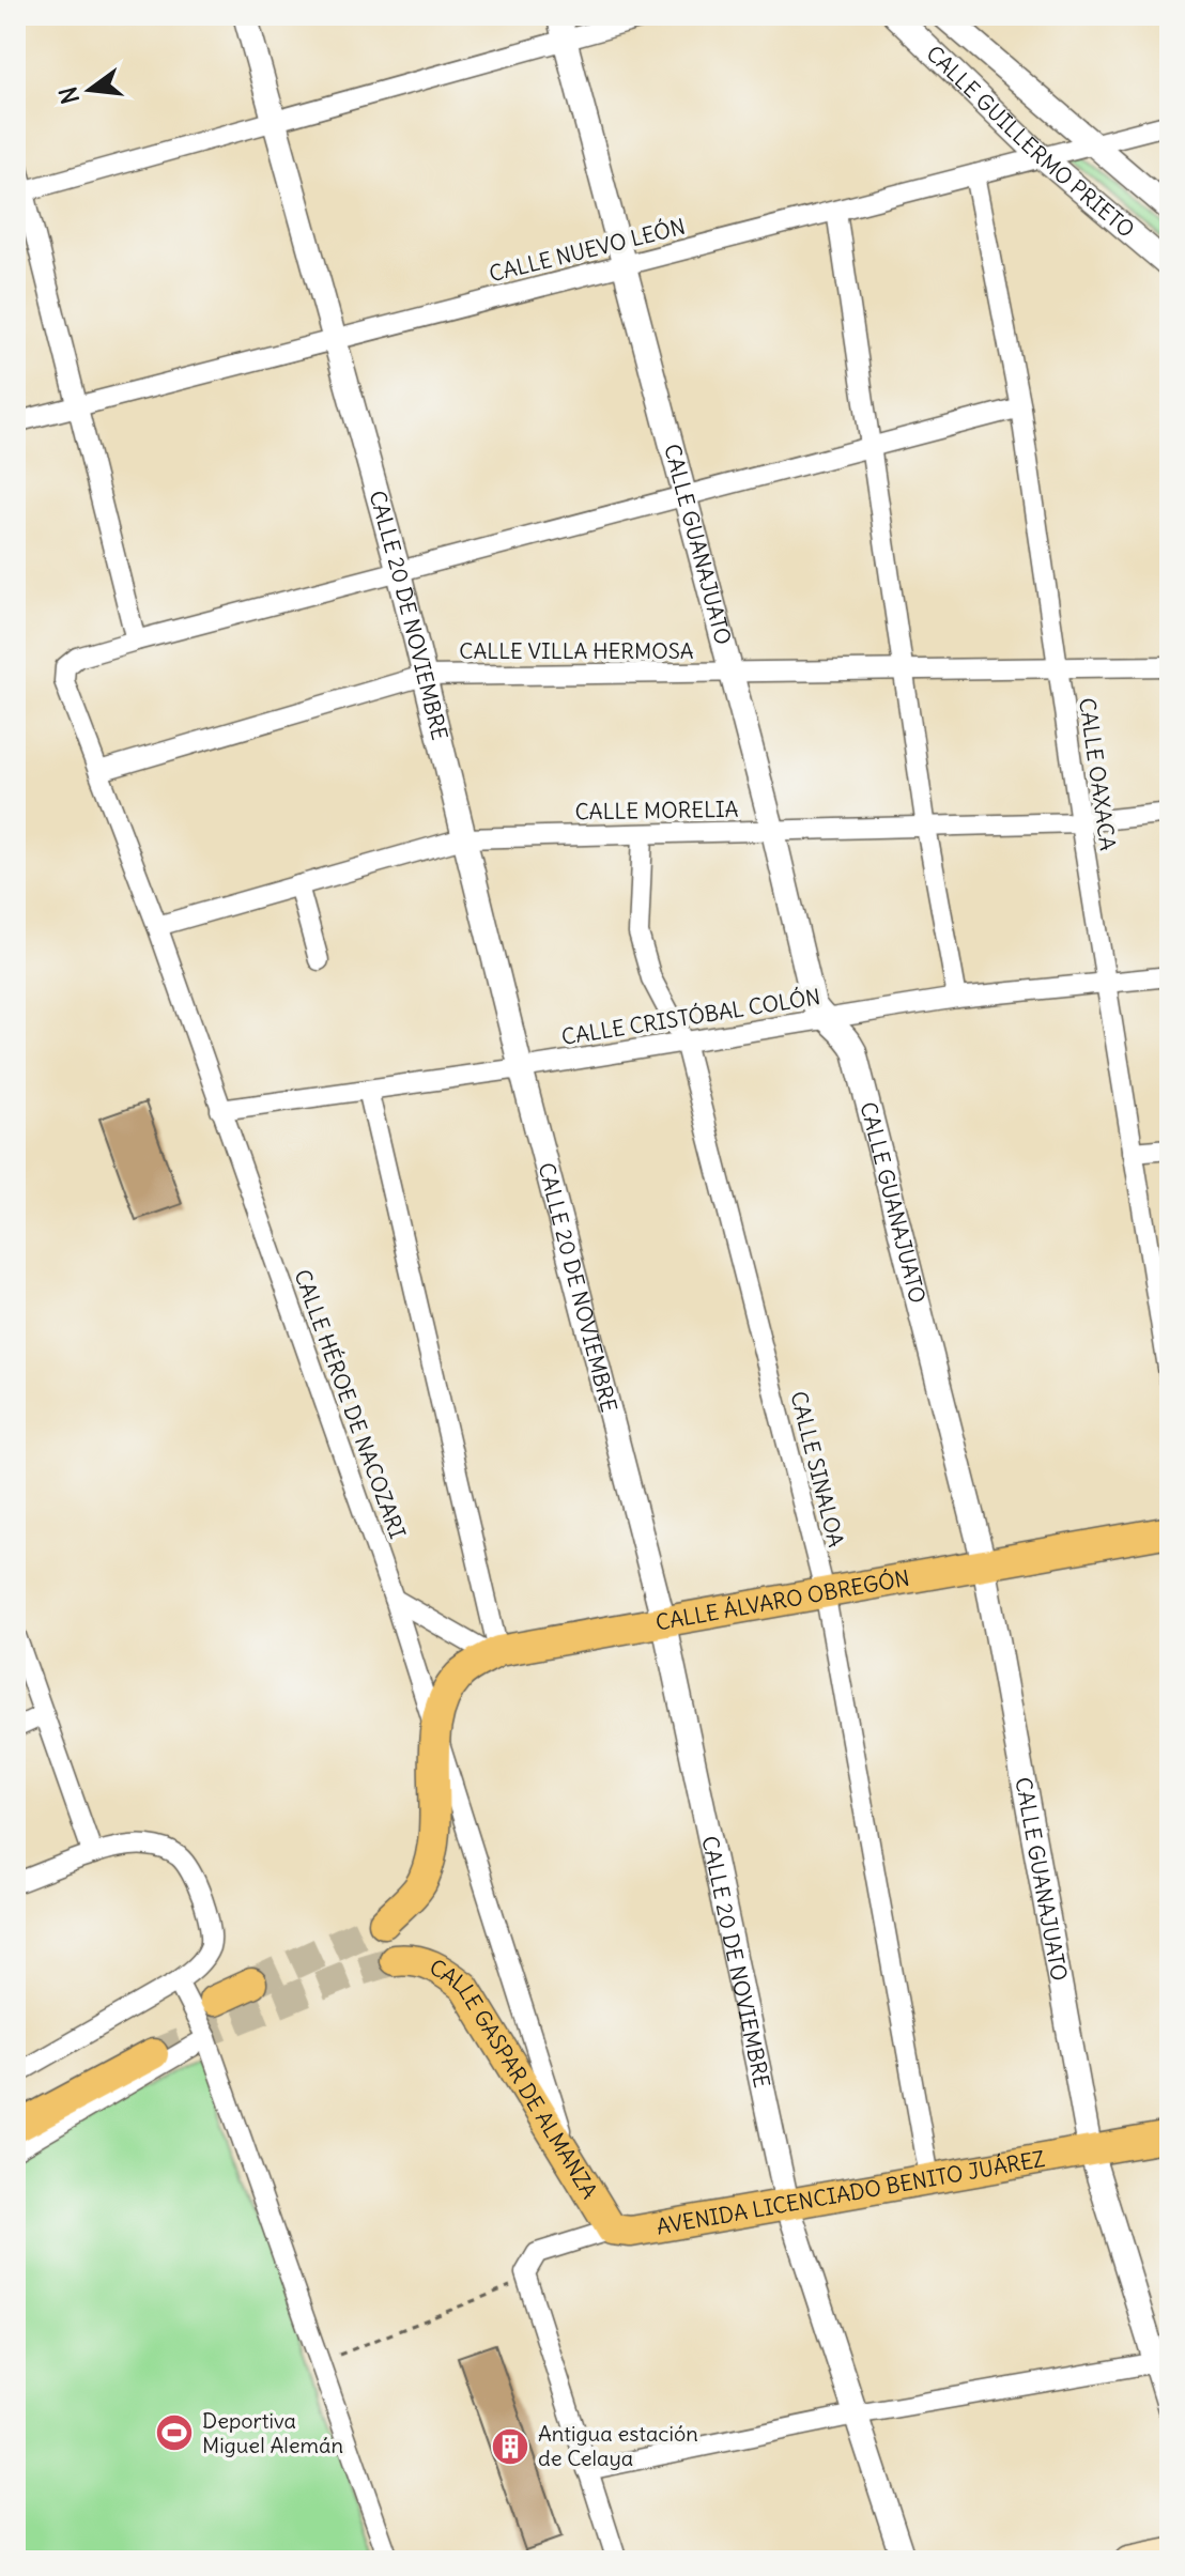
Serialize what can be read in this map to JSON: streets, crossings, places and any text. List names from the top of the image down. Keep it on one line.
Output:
{"streets":{"main road":["CALLE ÁLVARO OBREGÓN","CALLE GASPAR DE ALMANZA","AVENIDA LICENCIADO BENITO JUÁREZ"],"street":["CALLE GUILLERMO PRIETO","CALLE NUEVO LEÓN","CALLE GUANAJUATO","CALLE 20 DE NOVIEMBRE","CALLE VILLA HERMOSA","CALLE OAXACA","CALLE MORELIA","CALLE CRISTÓBAL COLÓN","CALLE HÉROE DE NACOZARI","CALLE SINALOA"]},"crossings":[["CALLE GUILLERMO PRIETO","CALLE NUEVO LEÓN"],["CALLE NUEVO LEÓN","CALLE GUANAJUATO"],["CALLE NUEVO LEÓN","CALLE 20 DE NOVIEMBRE"],["CALLE NUEVO LEÓN","CALLE OAXACA"],["CALLE GUANAJUATO","CALLE VILLA HERMOSA"],["CALLE GUANAJUATO","CALLE MORELIA"],["CALLE GUANAJUATO","CALLE CRISTÓBAL COLÓN"],["CALLE GUANAJUATO","CALLE ÁLVARO OBREGÓN"],["CALLE GUANAJUATO","AVENIDA LICENCIADO BENITO JUÁREZ"],["CALLE 20 DE NOVIEMBRE","CALLE VILLA HERMOSA"],["CALLE 20 DE NOVIEMBRE","CALLE MORELIA"],["CALLE 20 DE NOVIEMBRE","CALLE CRISTÓBAL COLÓN"],["CALLE 20 DE NOVIEMBRE","CALLE ÁLVARO OBREGÓN"],["CALLE 20 DE NOVIEMBRE","AVENIDA LICENCIADO BENITO JUÁREZ"],["CALLE VILLA HERMOSA","CALLE OAXACA"],["CALLE VILLA HERMOSA","CALLE HÉROE DE NACOZARI"],["CALLE OAXACA","CALLE MORELIA"],["CALLE OAXACA","CALLE CRISTÓBAL COLÓN"],["CALLE MORELIA","CALLE HÉROE DE NACOZARI"],["CALLE MORELIA","CALLE SINALOA"],["CALLE CRISTÓBAL COLÓN","CALLE HÉROE DE NACOZARI"],["CALLE CRISTÓBAL COLÓN","CALLE SINALOA"],["CALLE HÉROE DE NACOZARI","CALLE ÁLVARO OBREGÓN"],["CALLE HÉROE DE NACOZARI","CALLE GASPAR DE ALMANZA"],["CALLE SINALOA","CALLE ÁLVARO OBREGÓN"],["CALLE SINALOA","AVENIDA LICENCIADO BENITO JUÁREZ"],["CALLE GASPAR DE ALMANZA","AVENIDA LICENCIADO BENITO JUÁREZ"]],"places":{"sports":["Deportiva Miguel Alemán"],"building":["Antigua estación de Celaya"]},"north":"left"}
